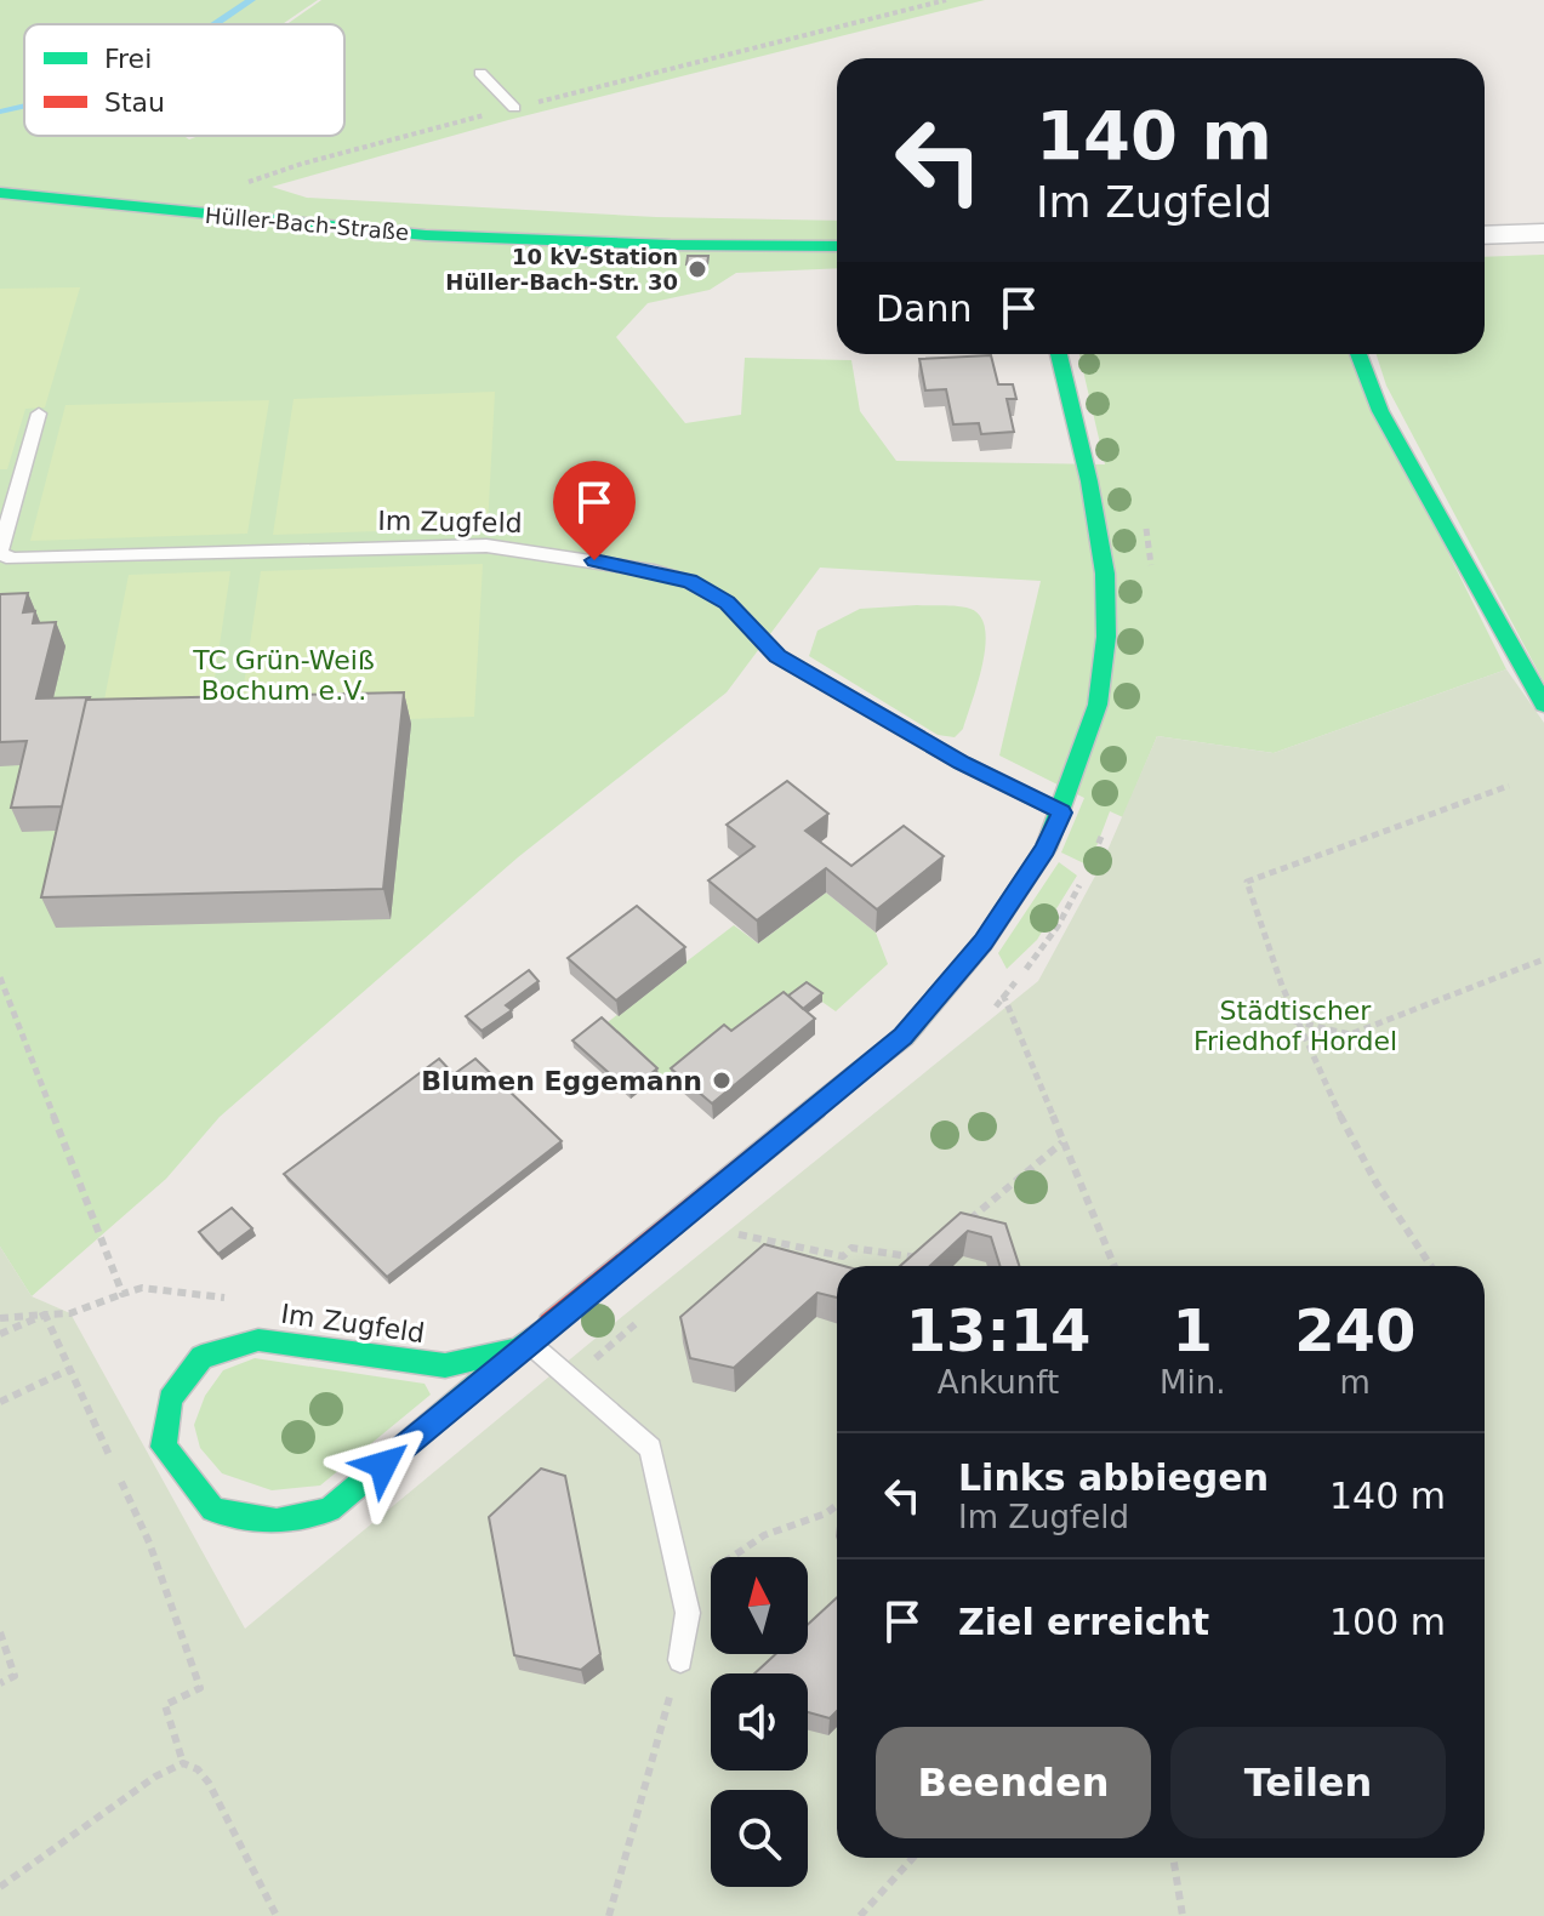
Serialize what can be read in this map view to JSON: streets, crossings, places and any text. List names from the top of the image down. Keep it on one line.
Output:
{"streets":{"street":["Hüller-Bach-Straße","Im Zugfeld"]},"parks":["TC Grün-Weiß Bochum e.V.","Städtischer Friedhof Hordel"],"places":["10 kV-Station Hüller-Bach-Str. 30","Blumen Eggemann"],"legend":["Frei","Stau"],"north":"top","page":{"turn":["140 m","Im Zugfeld"],"then":"Dann","eta":["13:14","Ankunft","1","Min.","240","m"],"list":[{"name":"Links abbiegen","note":"Im Zugfeld","value":"140 m"},{"name":"Ziel erreicht","value":"100 m"}],"buttons":["Beenden","Teilen"]}}
